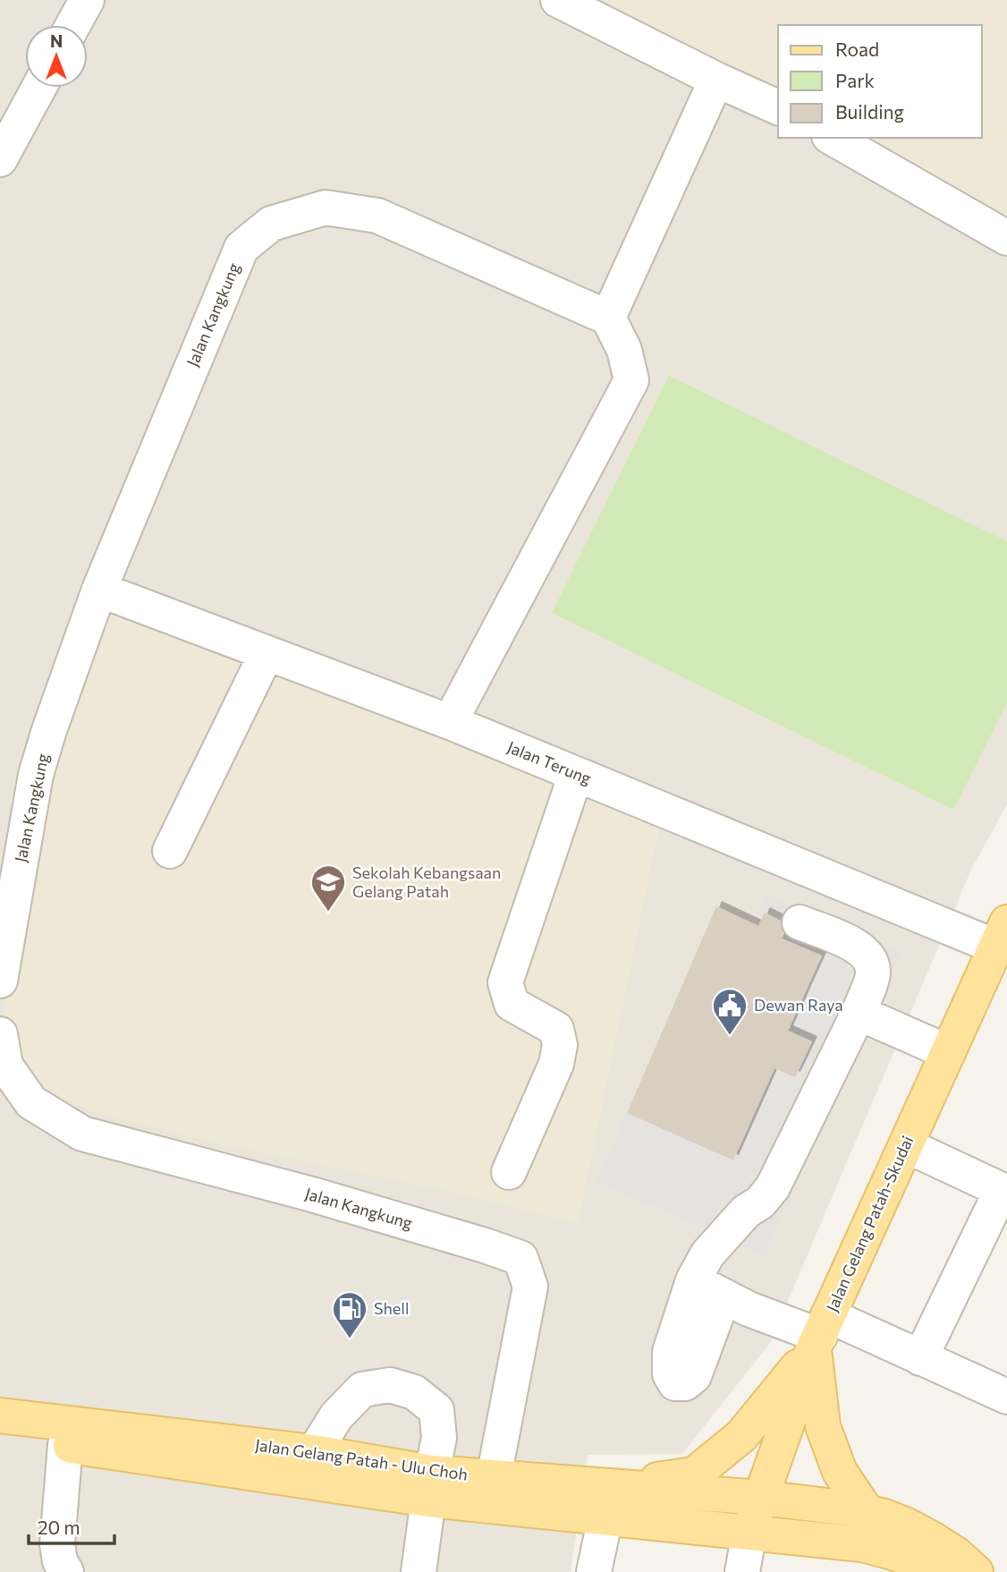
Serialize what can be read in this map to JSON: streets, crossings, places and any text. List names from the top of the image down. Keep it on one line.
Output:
{"streets":{"main road":["Jalan Gelang Patah-Skudai","Jalan Gelang Patah - Ulu Choh"],"street":["Jalan Kangkung","Jalan Terung"]},"crossings":[["Jalan Kangkung","Jalan Terung"],["Jalan Kangkung","Jalan Gelang Patah - Ulu Choh"],["Jalan Terung","Jalan Gelang Patah-Skudai"],["Jalan Gelang Patah-Skudai","Jalan Gelang Patah - Ulu Choh"]],"places":{"school or university":["Sekolah Kebangsaan Gelang Patah"],"public building":["Dewan Raya"],"fuel station":["Shell"]},"legend":["Road","Park","Building"],"scale_bar":"20 m","north":"top"}
